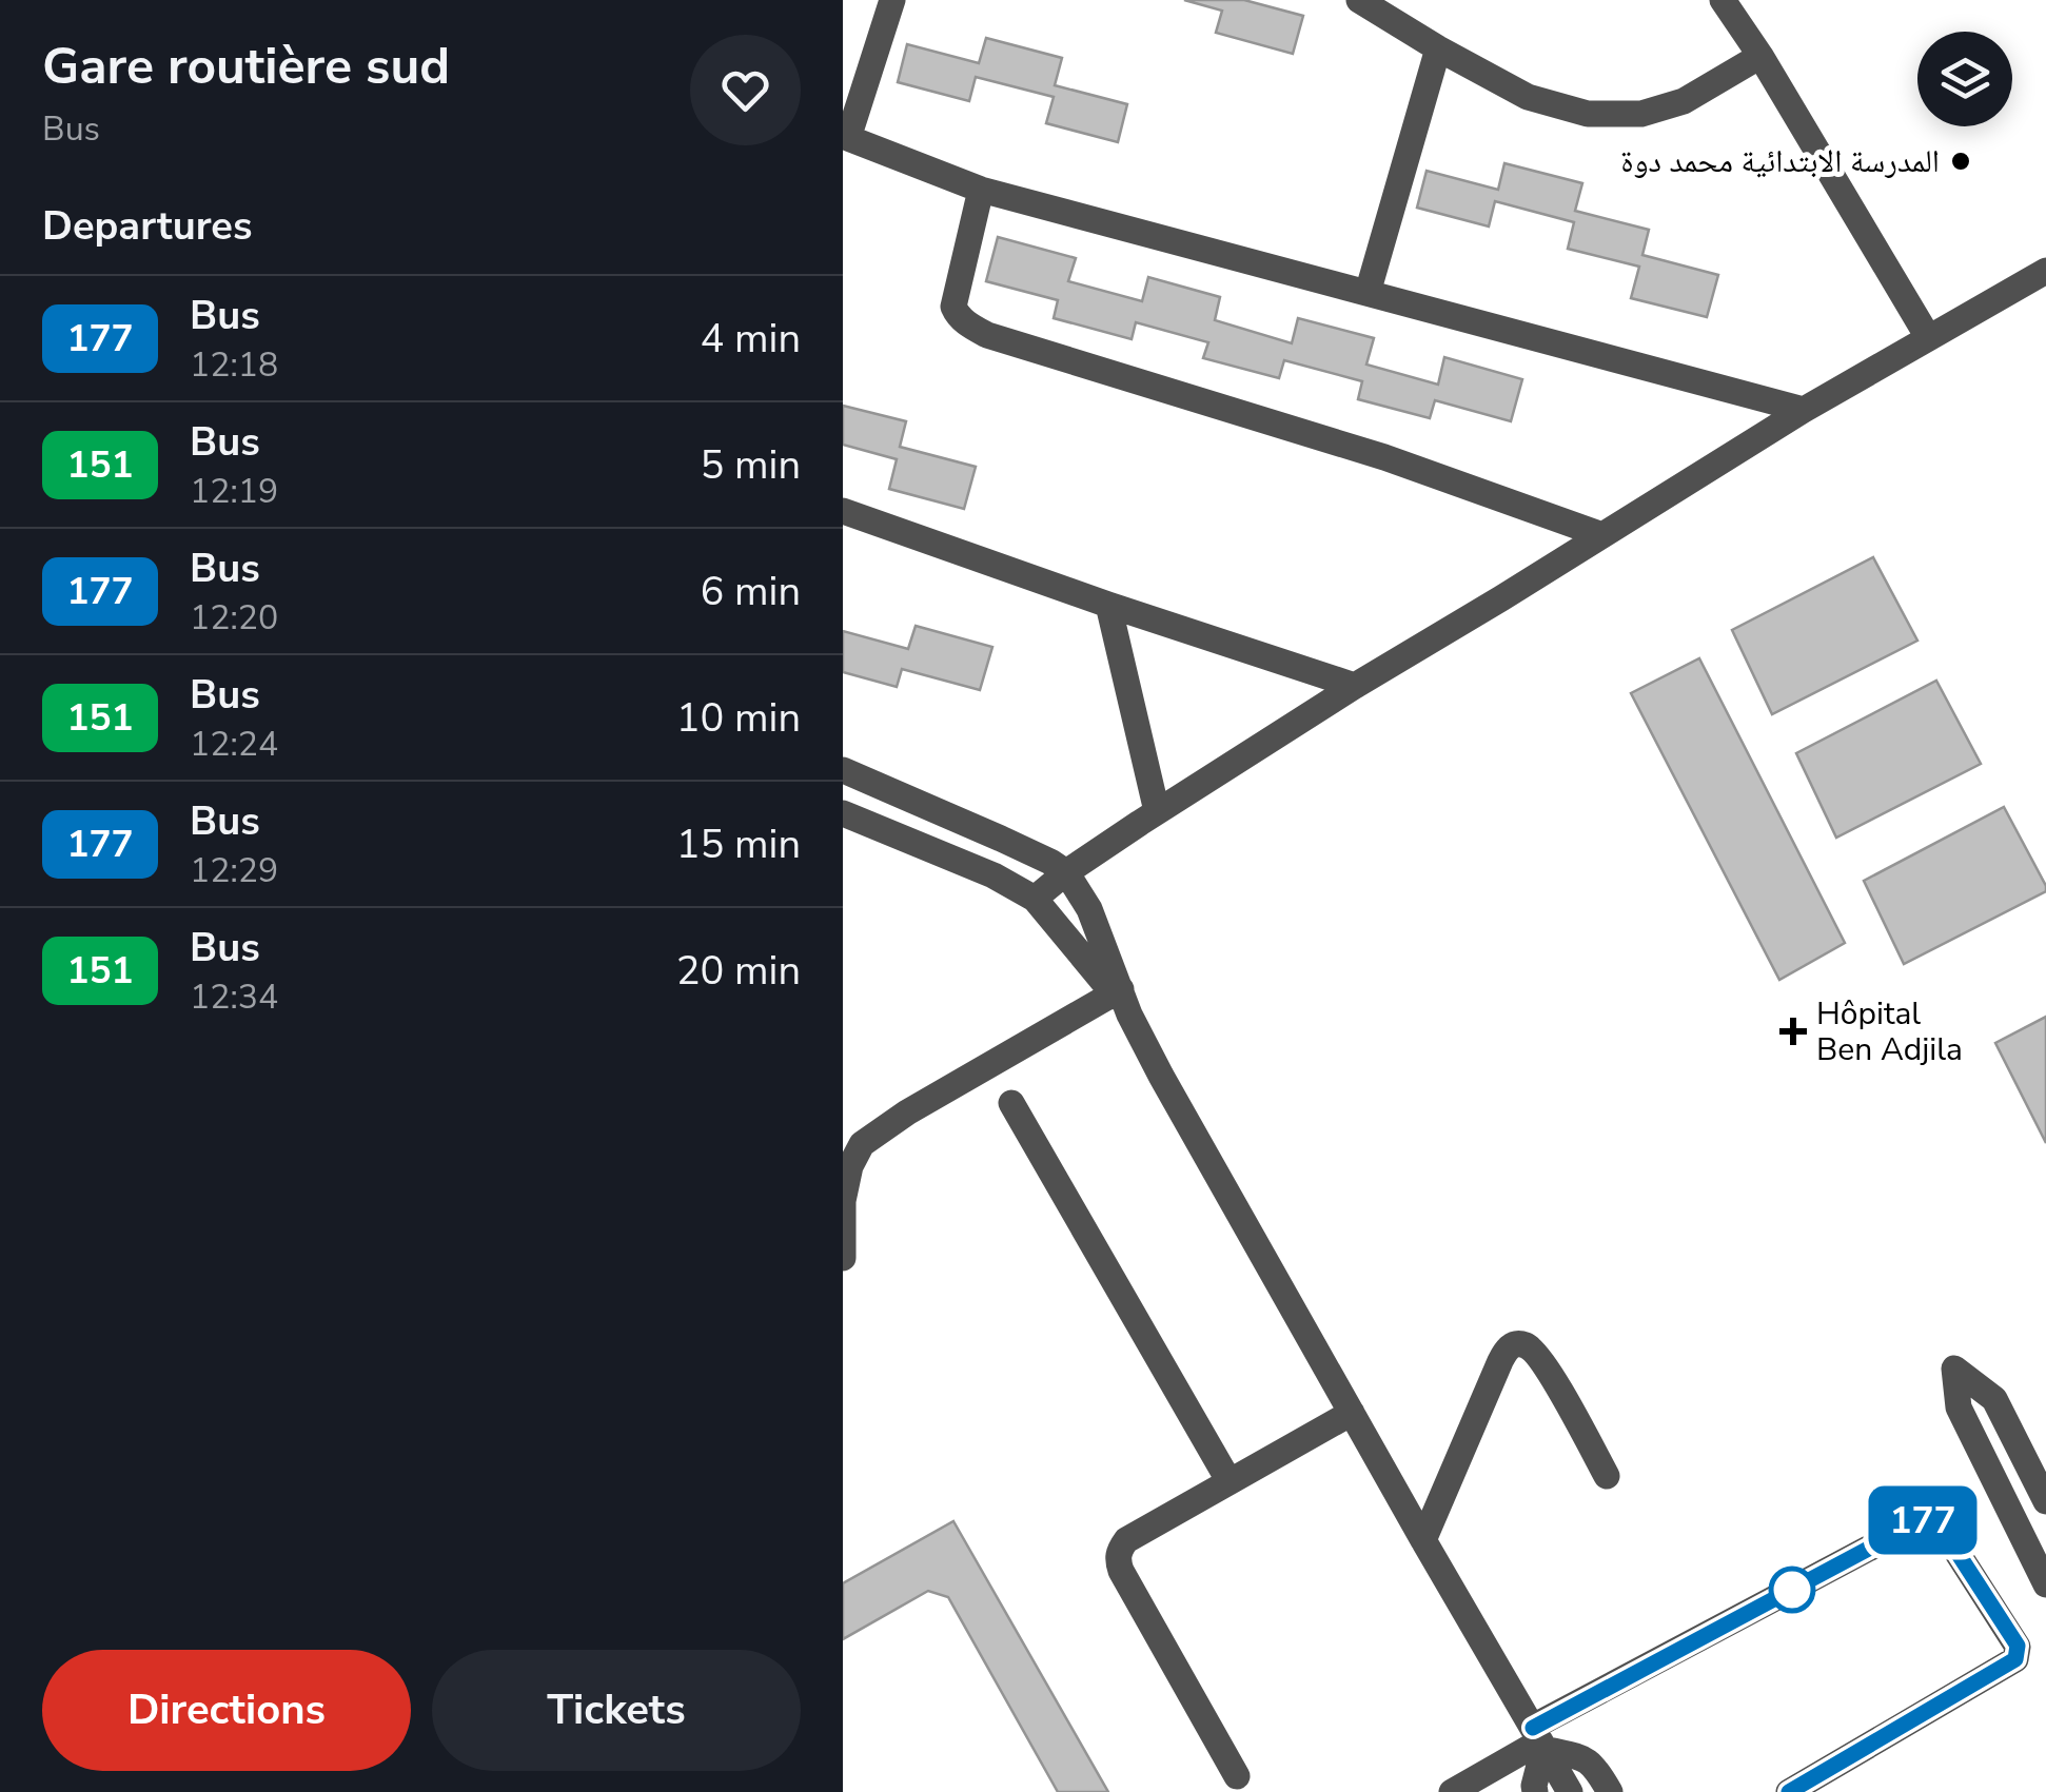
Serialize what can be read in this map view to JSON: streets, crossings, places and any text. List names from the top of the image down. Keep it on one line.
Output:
{"places":{"other":["المدرسة الابتدائية محمد دوة"],"health":["Hôpital Ben Adjila"]},"lines":["bus line 177"],"page":{"heading":[["Gare routière sud","Bus"],"Departures"],"on_map":"177","list":[{"mark":"177","name":"Bus","note":"12:18","value":"4 min"},{"mark":"151","name":"Bus","note":"12:19","value":"5 min"},{"mark":"177","name":"Bus","note":"12:20","value":"6 min"},{"mark":"151","name":"Bus","note":"12:24","value":"10 min"},{"mark":"177","name":"Bus","note":"12:29","value":"15 min"},{"mark":"151","name":"Bus","note":"12:34","value":"20 min"}],"buttons":["Directions","Tickets"]}}
